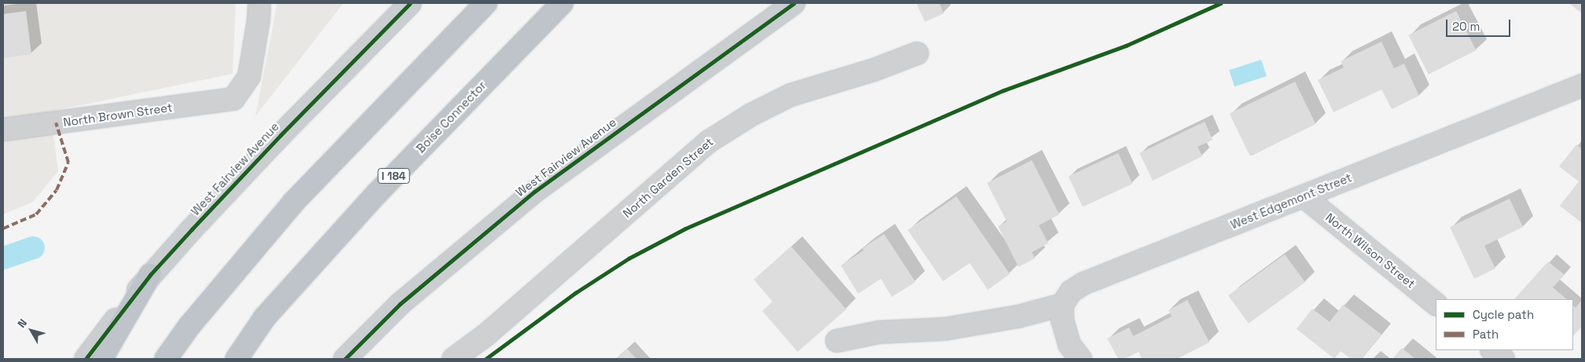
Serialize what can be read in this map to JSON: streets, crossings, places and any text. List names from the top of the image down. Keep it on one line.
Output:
{"streets":{"highway":["Boise Connector","I 184"],"main road":["West Fairview Avenue"],"street":["North Brown Street","North Garden Street","West Edgemont Street","North Wilson Street"]},"crossings":[["West Edgemont Street","North Wilson Street"]],"legend":["Cycle path","Path"],"scale_bar":"20 m","north":"top left"}
